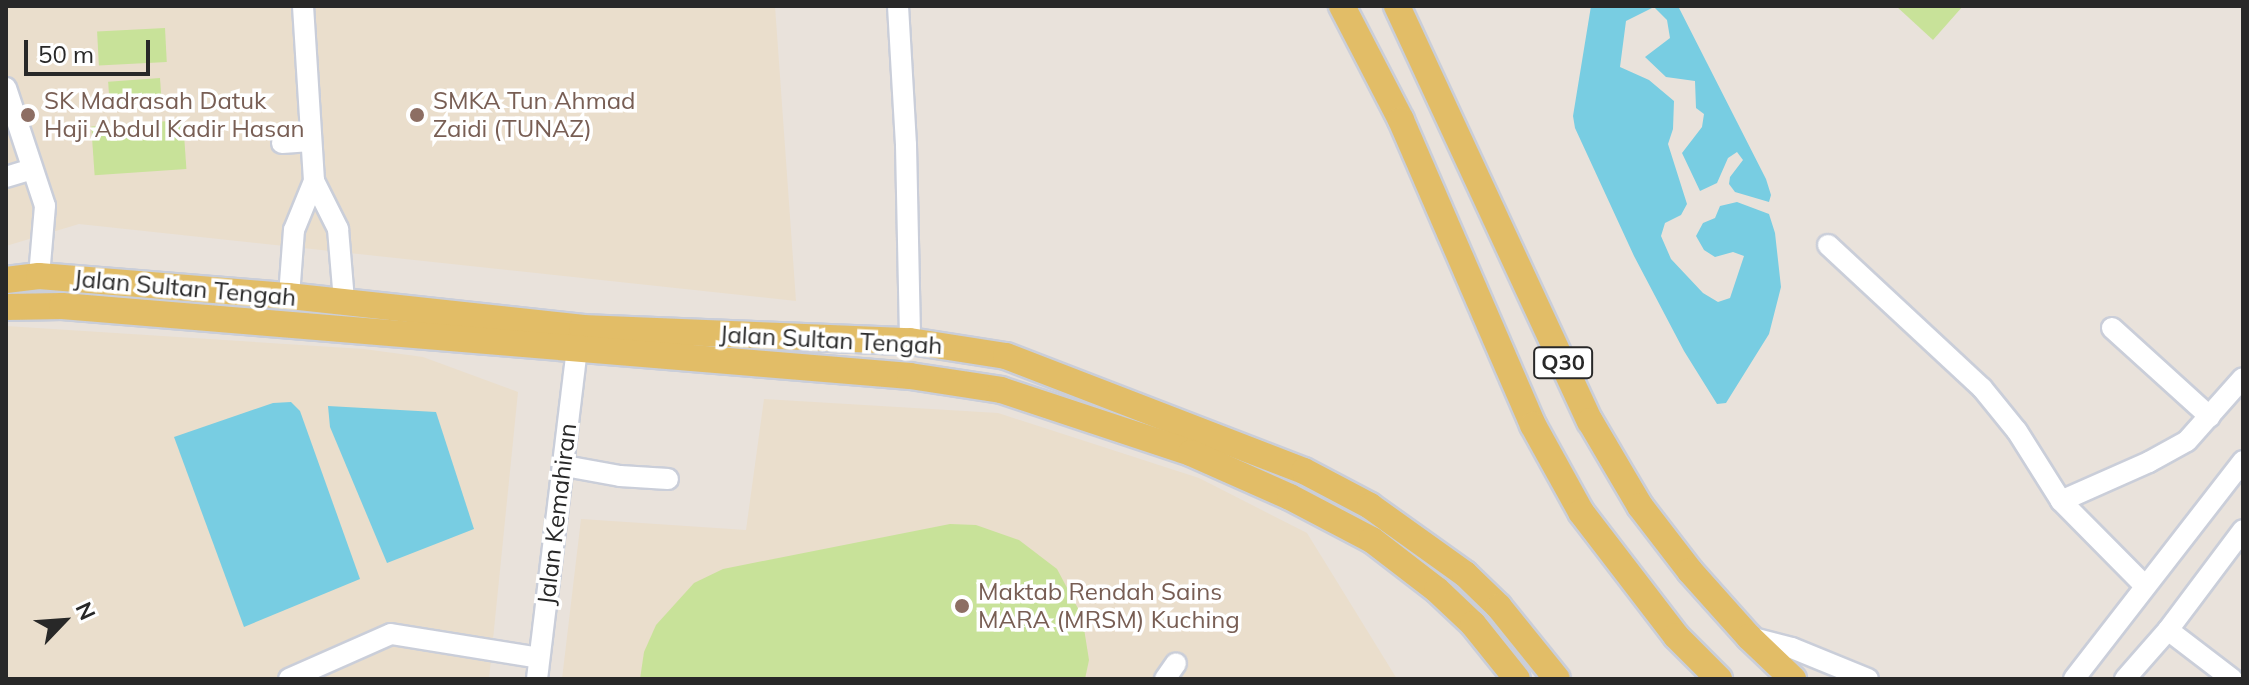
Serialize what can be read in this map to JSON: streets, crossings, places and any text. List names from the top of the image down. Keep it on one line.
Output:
{"streets":{"main road":["Jalan Sultan Tengah","Q30"],"street":["Jalan Kemahiran"]},"crossings":[["Jalan Sultan Tengah","Jalan Kemahiran"]],"places":["SK Madrasah Datuk Haji Abdul Kadir Hasan","SMKA Tun Ahmad Zaidi (TUNAZ)","Maktab Rendah Sains MARA (MRSM) Kuching"],"scale_bar":"50 m","north":"top right"}
